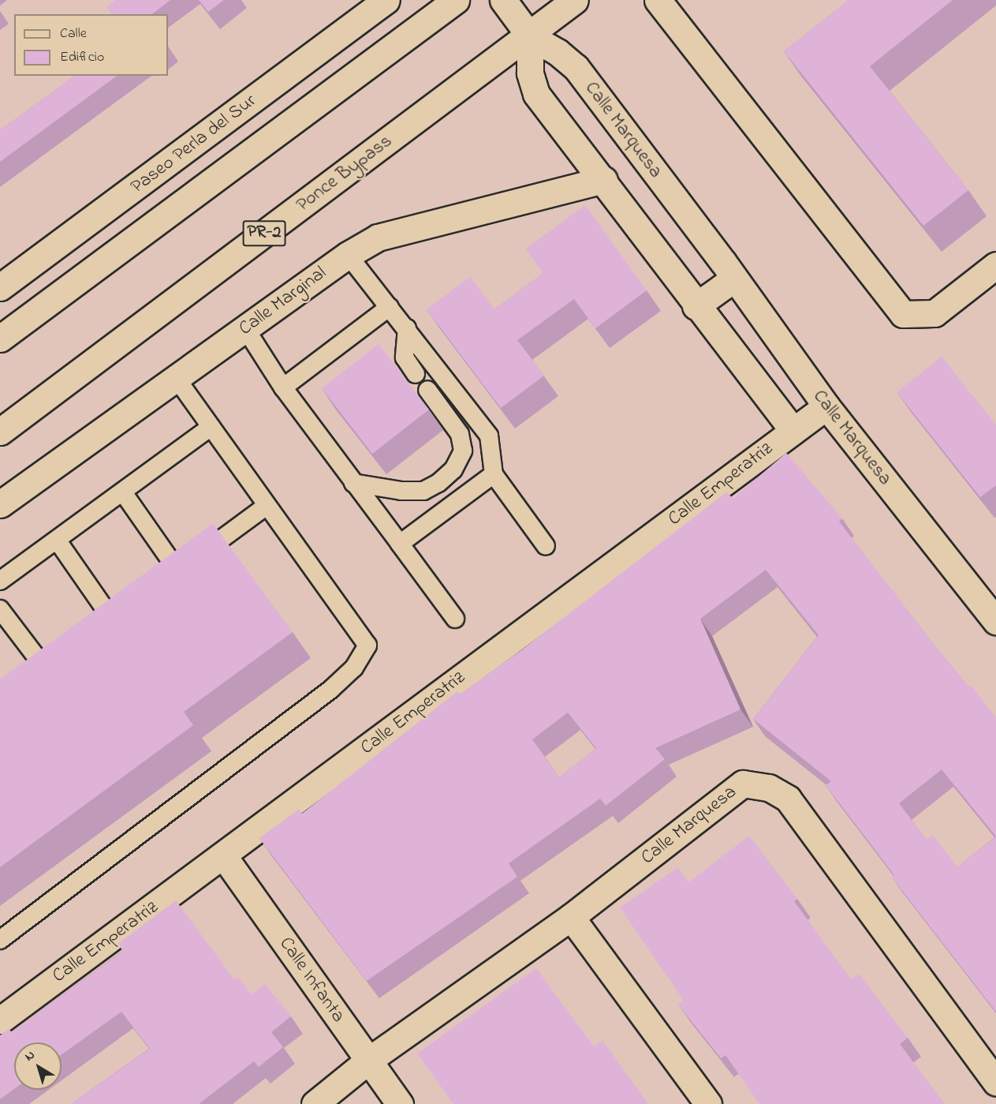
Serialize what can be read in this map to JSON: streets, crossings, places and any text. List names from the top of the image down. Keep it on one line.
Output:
{"streets":{"main road":["Calle Marquesa","Paseo Perla del Sur","Ponce Bypass","PR-2","Calle Marginal","Calle Emperatriz","Calle Infanta"]},"crossings":[["Calle Marquesa","Ponce Bypass"],["Calle Marquesa","Calle Emperatriz"],["Calle Marquesa","Calle Infanta"],["Calle Emperatriz","Calle Infanta"]],"legend":["Calle","Edificio"],"north":"top left"}
